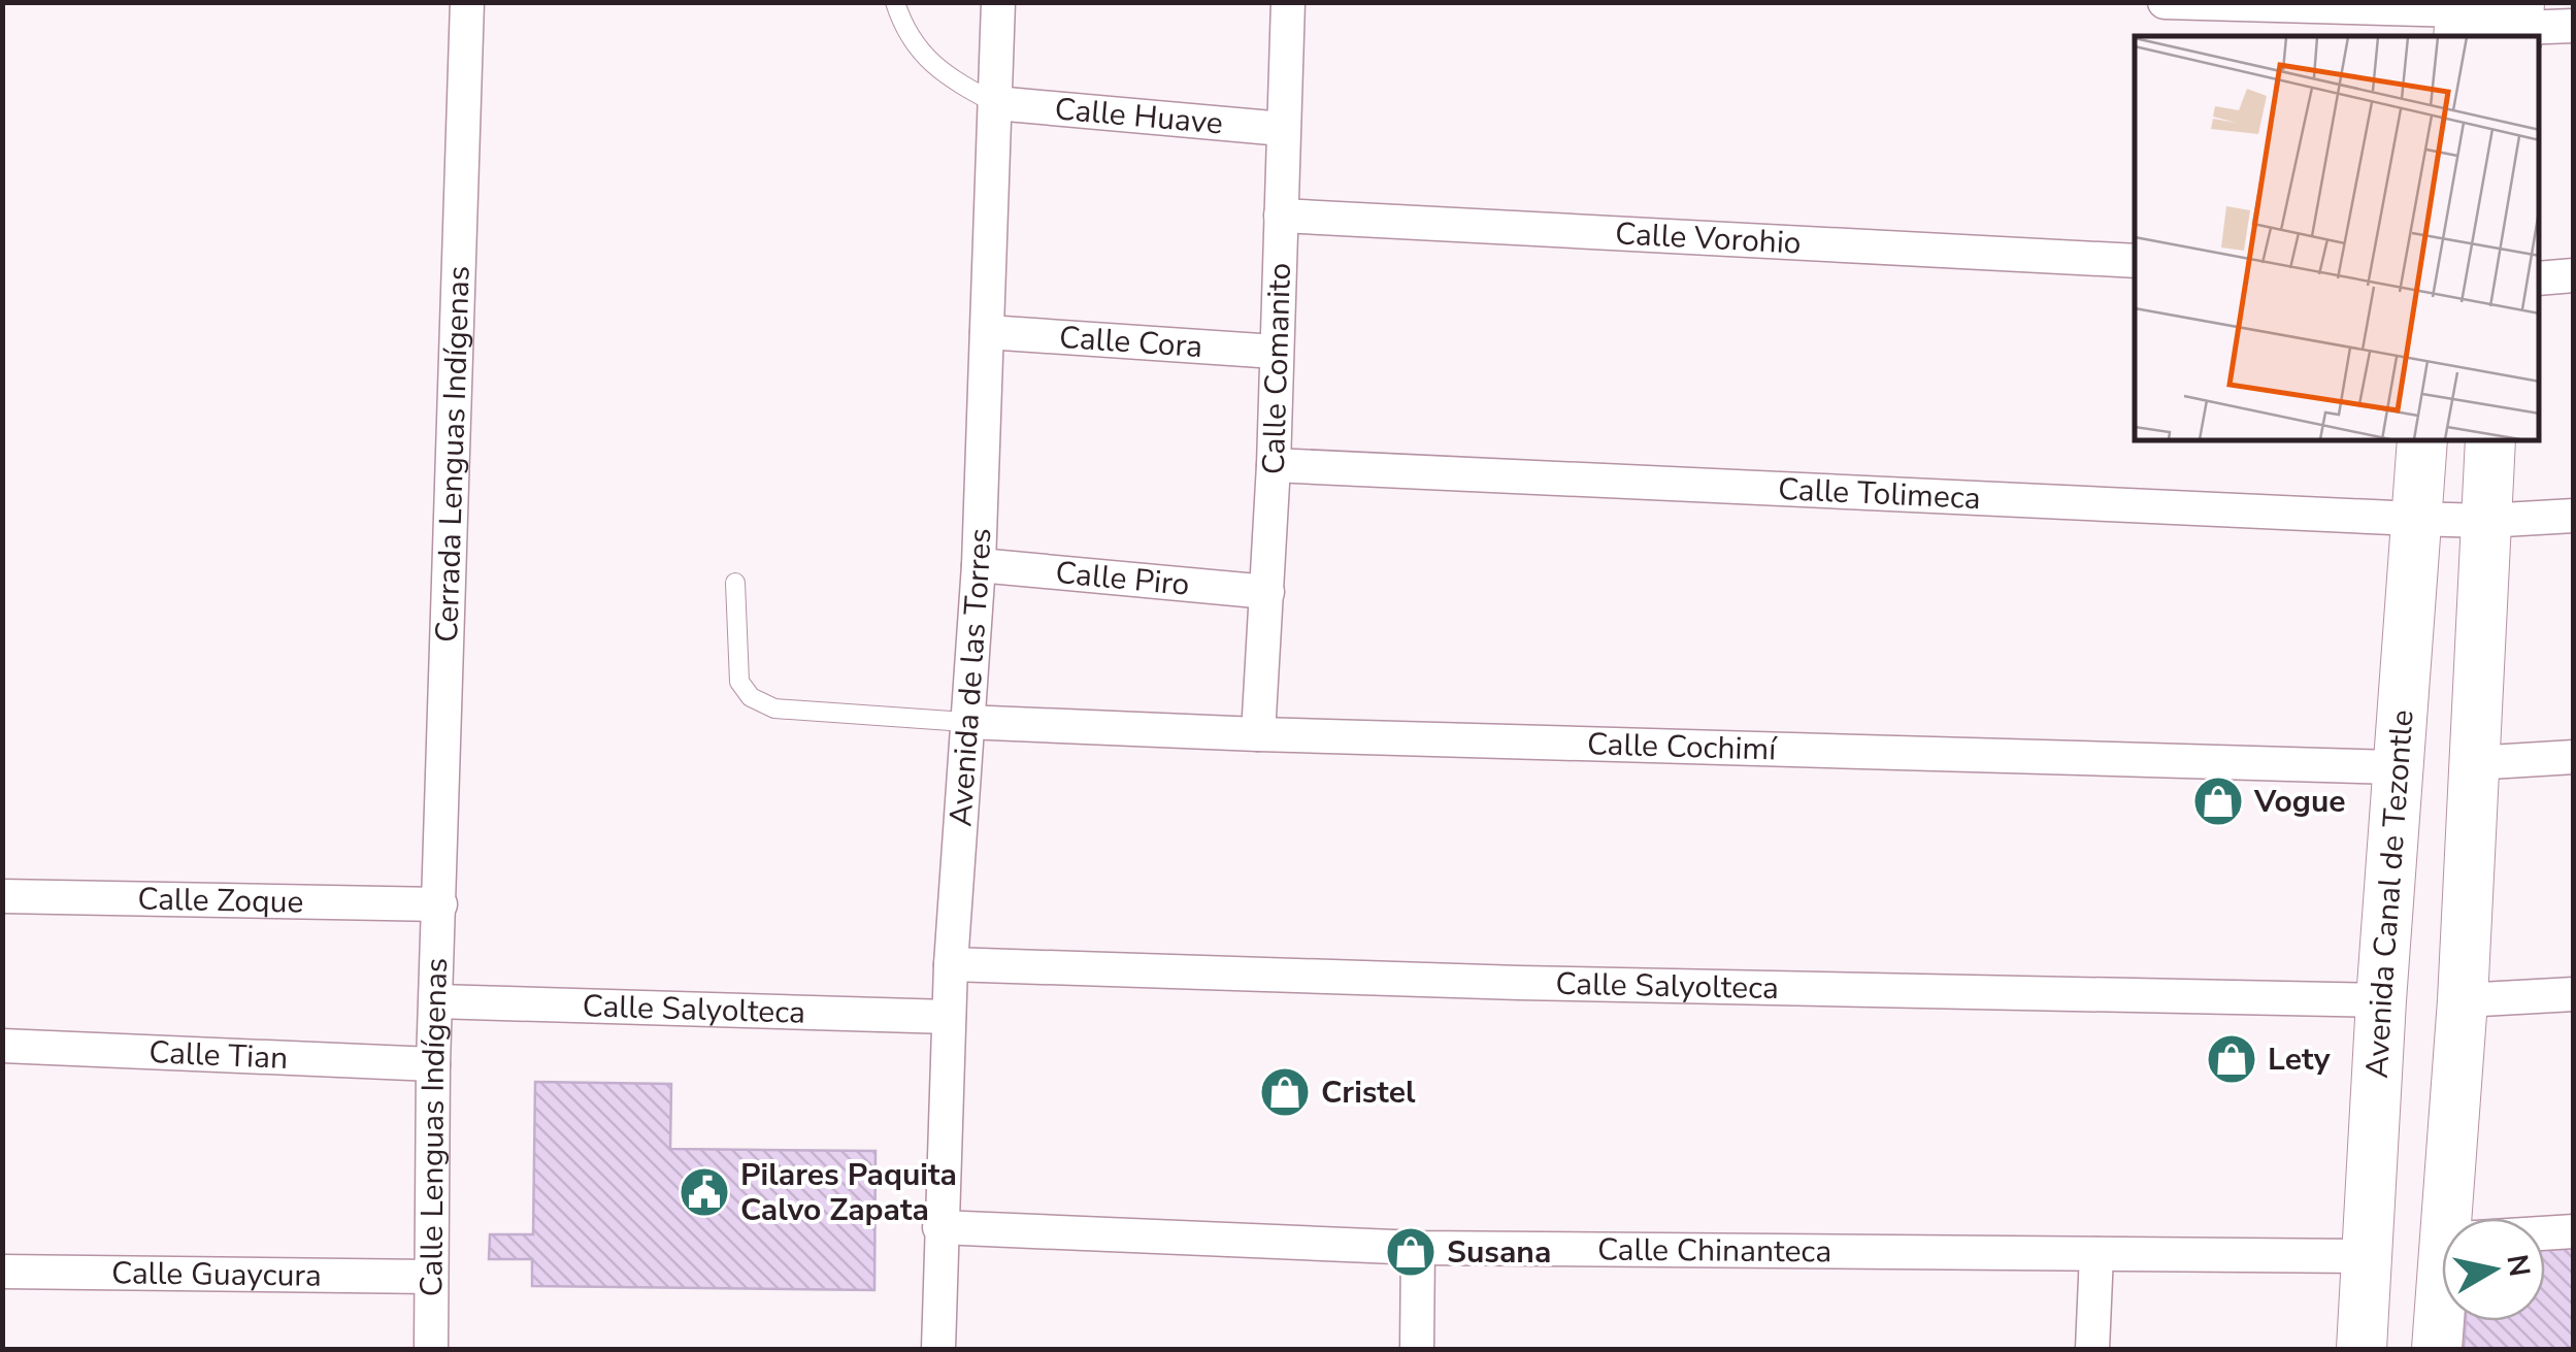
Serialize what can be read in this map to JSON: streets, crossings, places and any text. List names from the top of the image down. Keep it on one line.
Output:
{"streets":{"main road":["Avenida Canal de Tezontle"],"street":["Calle Huave","Calle Vorohio","Calle Cora","Calle Comanito","Cerrada Lenguas Indígenas","Calle Tolimeca","Calle Piro","Avenida de las Torres","Calle Cochimí","Calle Zoque","Calle Salyolteca","Calle Tian","Calle Lenguas Indígenas","Calle Chinanteca","Calle Guaycura"]},"crossings":[["Calle Huave","Calle Comanito"],["Calle Huave","Avenida de las Torres"],["Calle Vorohio","Calle Comanito"],["Calle Cora","Calle Comanito"],["Calle Cora","Avenida de las Torres"],["Calle Comanito","Calle Tolimeca"],["Calle Comanito","Calle Piro"],["Calle Comanito","Calle Cochimí"],["Cerrada Lenguas Indígenas","Calle Zoque"],["Cerrada Lenguas Indígenas","Calle Lenguas Indígenas"],["Calle Tolimeca","Avenida Canal de Tezontle"],["Calle Piro","Avenida de las Torres"],["Avenida de las Torres","Calle Cochimí"],["Avenida de las Torres","Calle Salyolteca"],["Avenida de las Torres","Calle Chinanteca"],["Calle Cochimí","Avenida Canal de Tezontle"],["Avenida Canal de Tezontle","Calle Salyolteca"],["Avenida Canal de Tezontle","Calle Chinanteca"],["Calle Zoque","Calle Lenguas Indígenas"],["Calle Salyolteca","Calle Lenguas Indígenas"],["Calle Tian","Calle Lenguas Indígenas"],["Calle Lenguas Indígenas","Calle Guaycura"]],"places":{"shop":["Vogue","Lety","Cristel","Susana"],"public building":["Pilares Paquita Calvo Zapata"]},"north":"right"}
